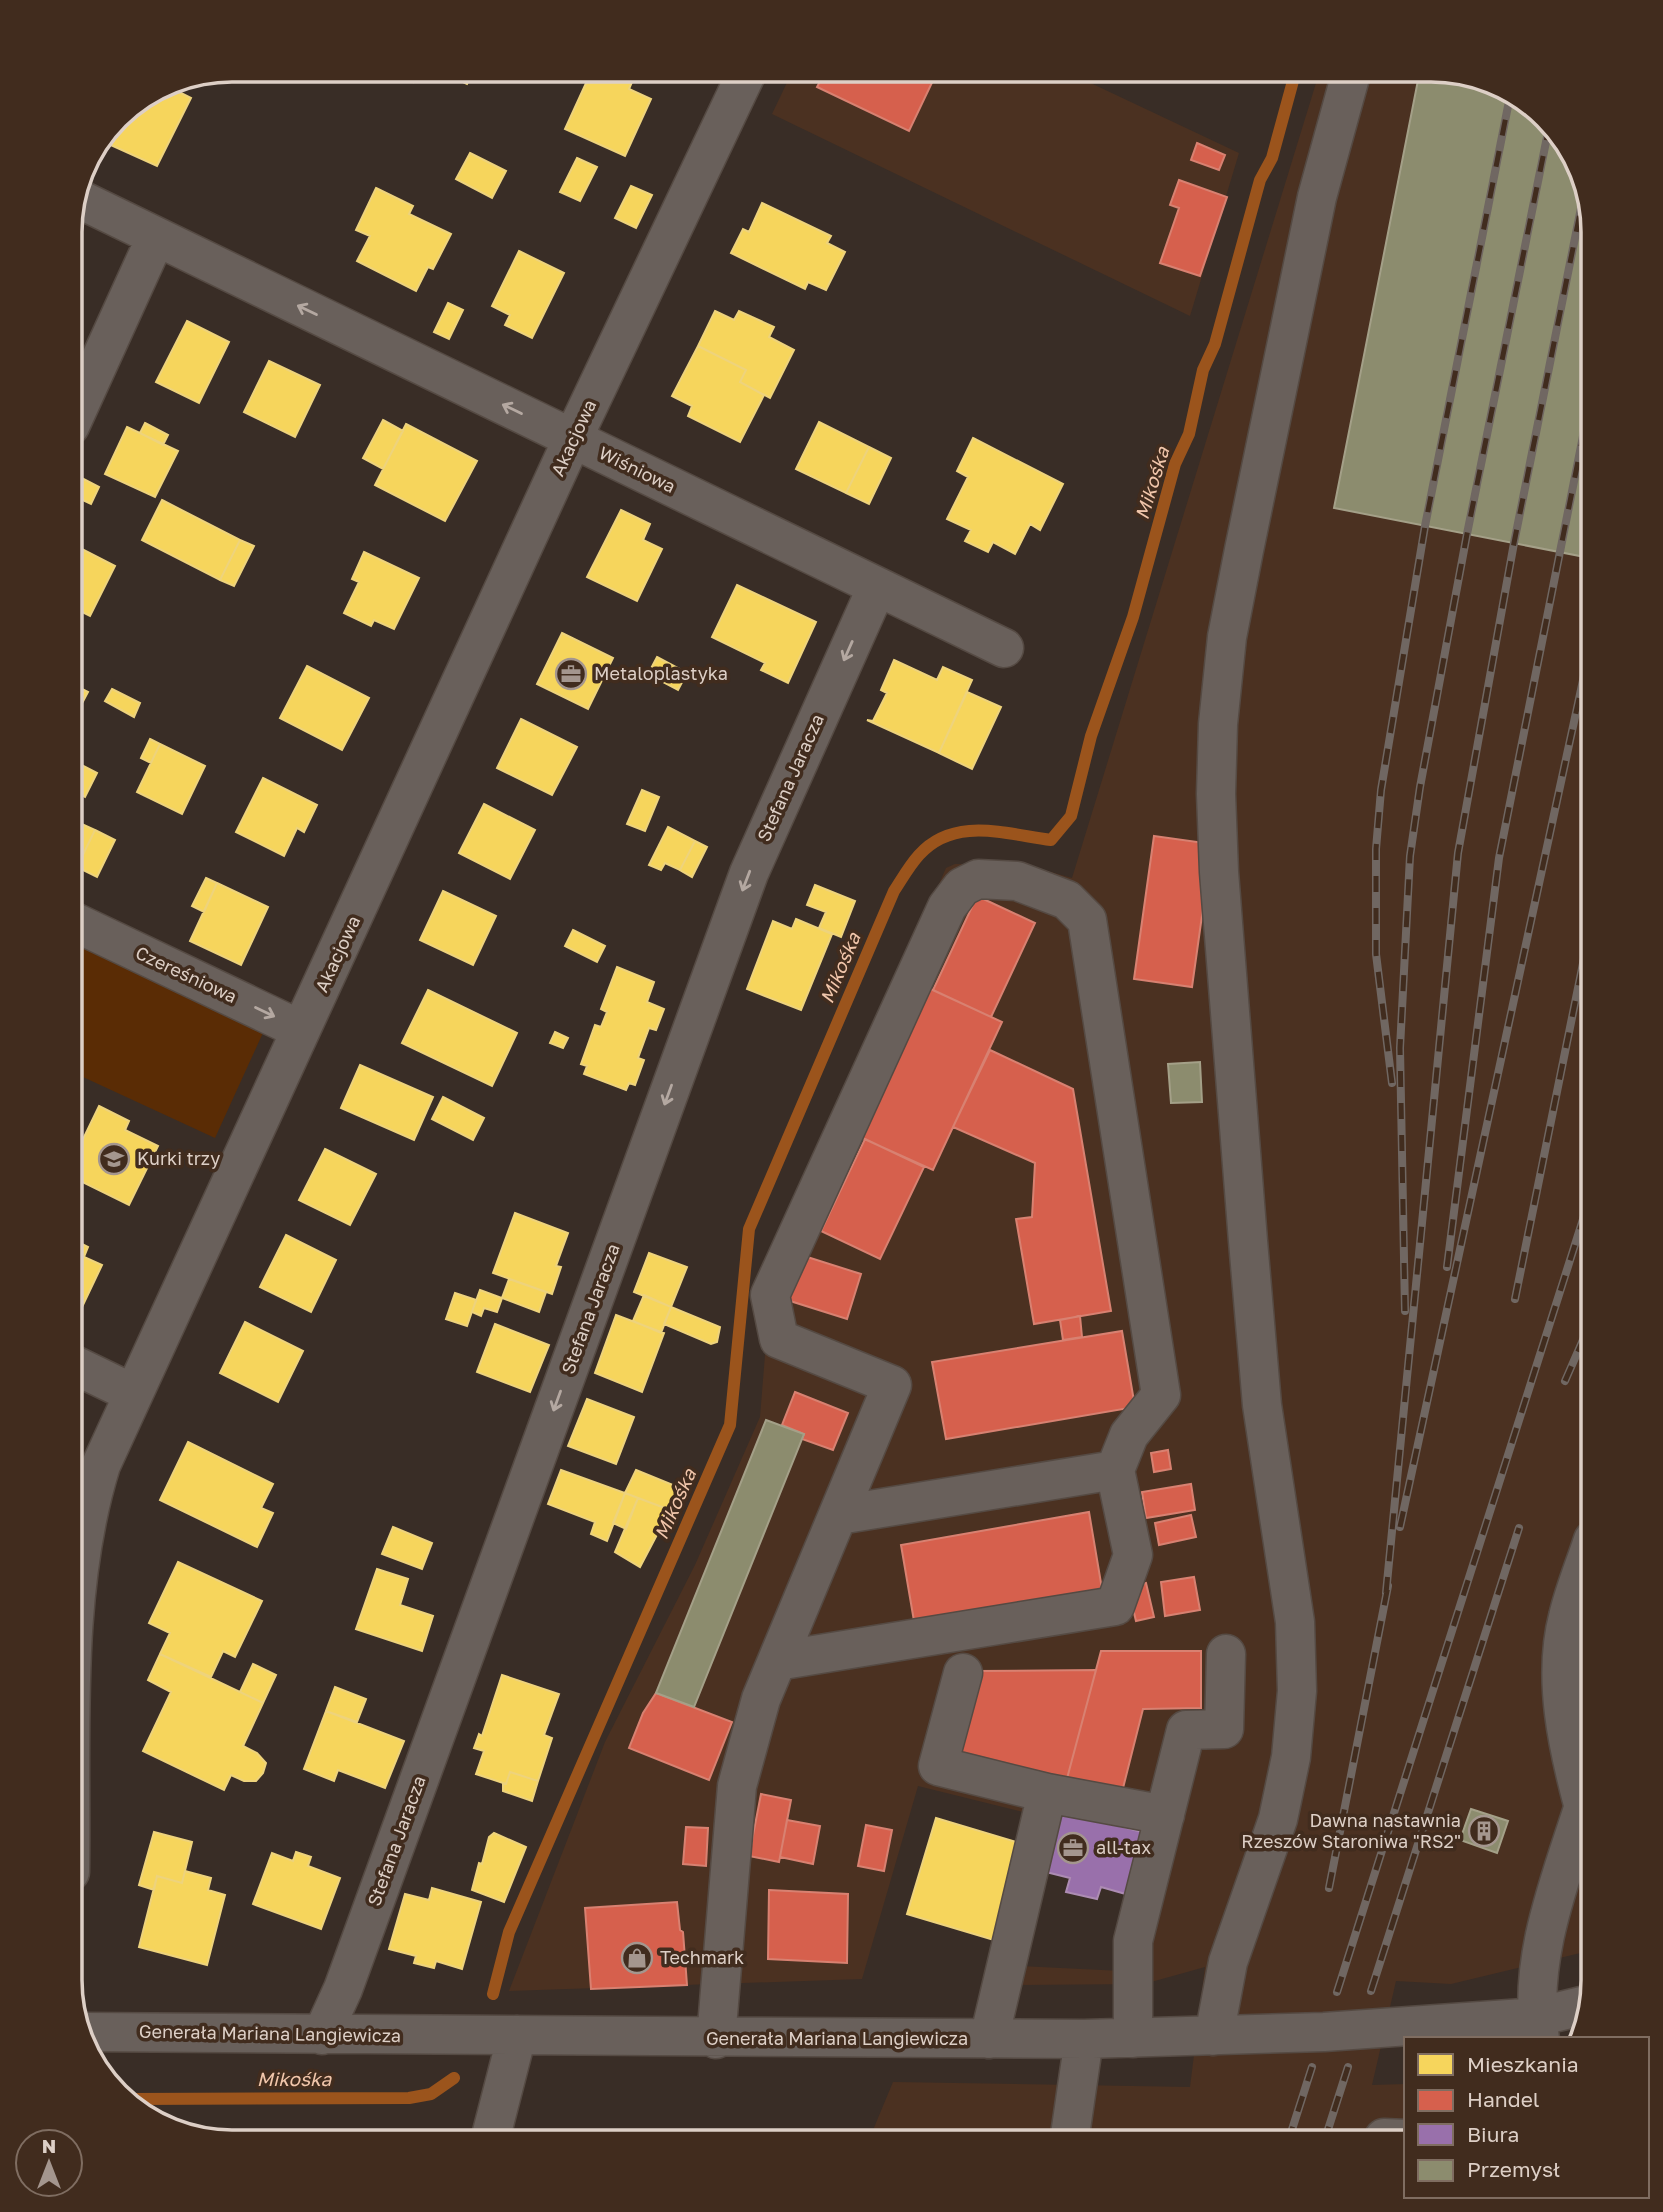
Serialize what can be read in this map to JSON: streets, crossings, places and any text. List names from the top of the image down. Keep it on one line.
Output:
{"streets":{"street":["Akacjowa","Wiśniowa","Stefana Jaracza","Czereśniowa","Generała Mariana Langiewicza"]},"crossings":[["Akacjowa","Wiśniowa"],["Akacjowa","Czereśniowa"],["Wiśniowa","Stefana Jaracza"],["Stefana Jaracza","Generała Mariana Langiewicza"]],"one_way":["Wiśniowa","Czereśniowa"],"water":["Mikośka"],"places":{"office":["Metaloplastyka","all-tax"],"school or university":["Kurki trzy"],"building":["Dawna nastawnia Rzeszów Staroniwa \"RS2\""],"shop":["Techmark"]},"legend":["Mieszkania","Handel","Biura","Przemysł"],"north":"top"}
